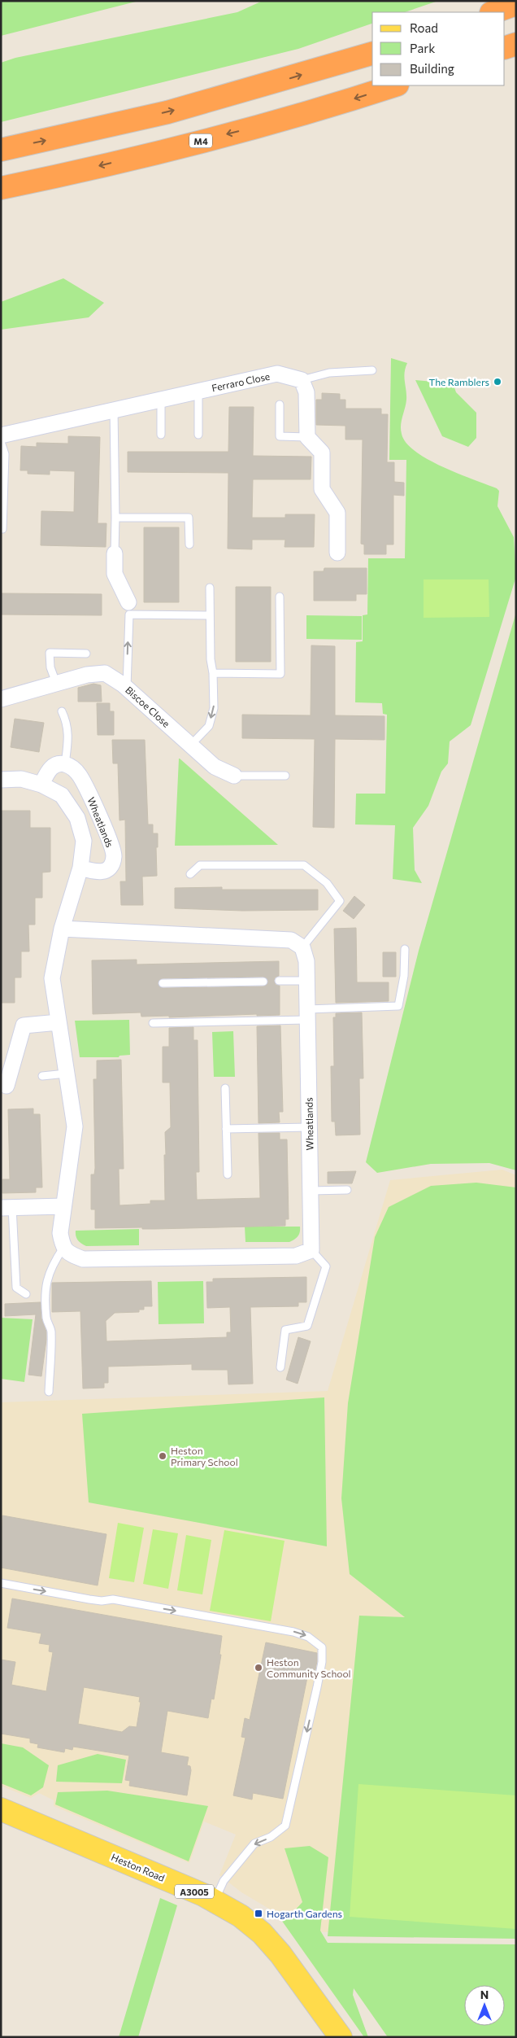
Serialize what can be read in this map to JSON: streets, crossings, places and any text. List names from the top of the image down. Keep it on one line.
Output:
{"streets":{"highway":["M4"],"main road":["Heston Road","A3005"],"street":["Ferraro Close","Biscoe Close","Wheatlands"]},"places":{"other":["The Ramblers","Heston Primary School","Heston Community School"],"transit":["Hogarth Gardens"]},"legend":["Road","Park","Building"],"north":"top"}
